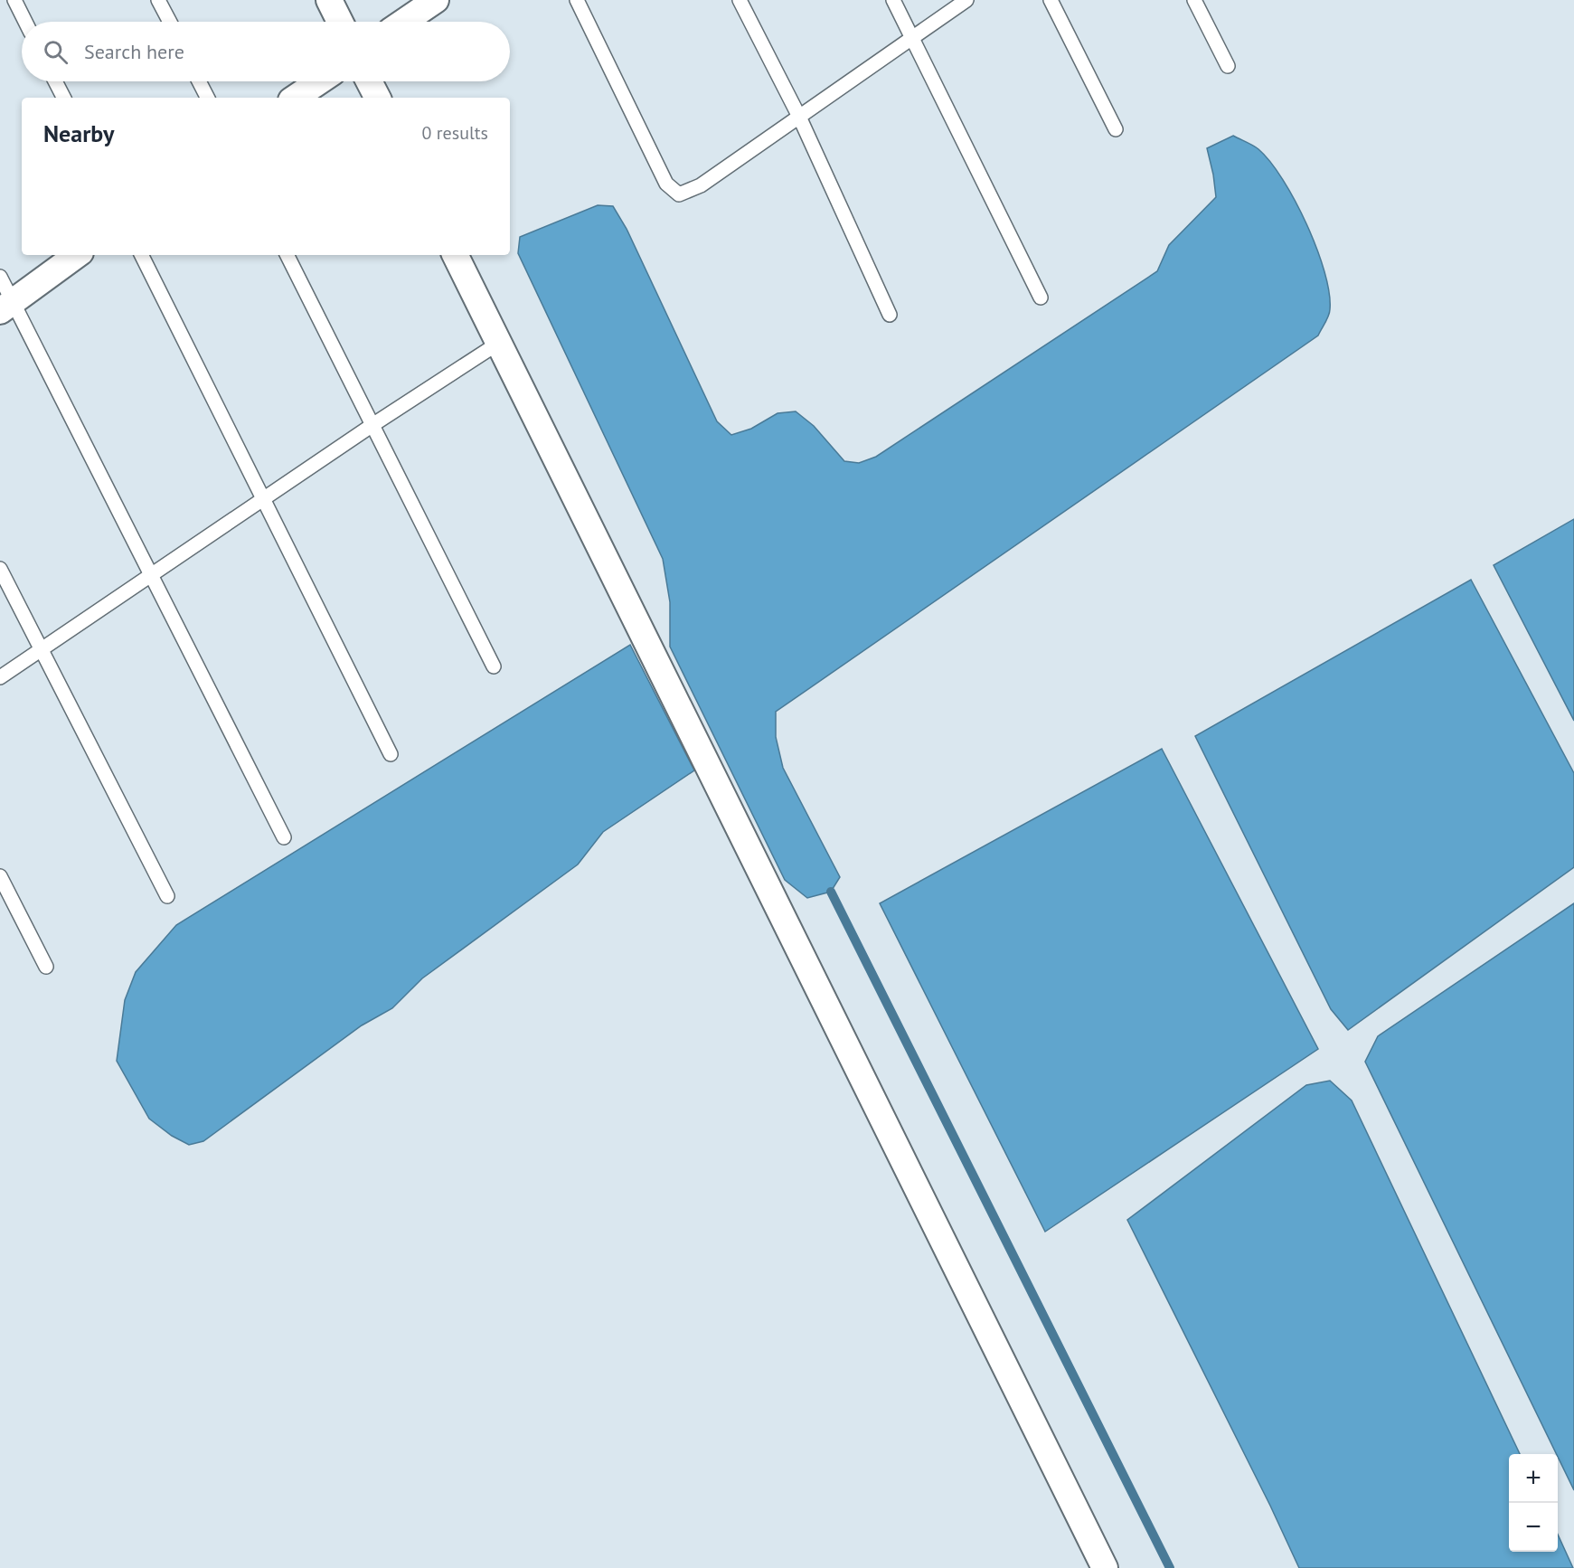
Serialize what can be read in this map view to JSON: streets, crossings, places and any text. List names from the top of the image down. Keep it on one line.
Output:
{"page":{"search":"Search here","heading":["Nearby","0 results"],"map_buttons":["+","−"]}}
